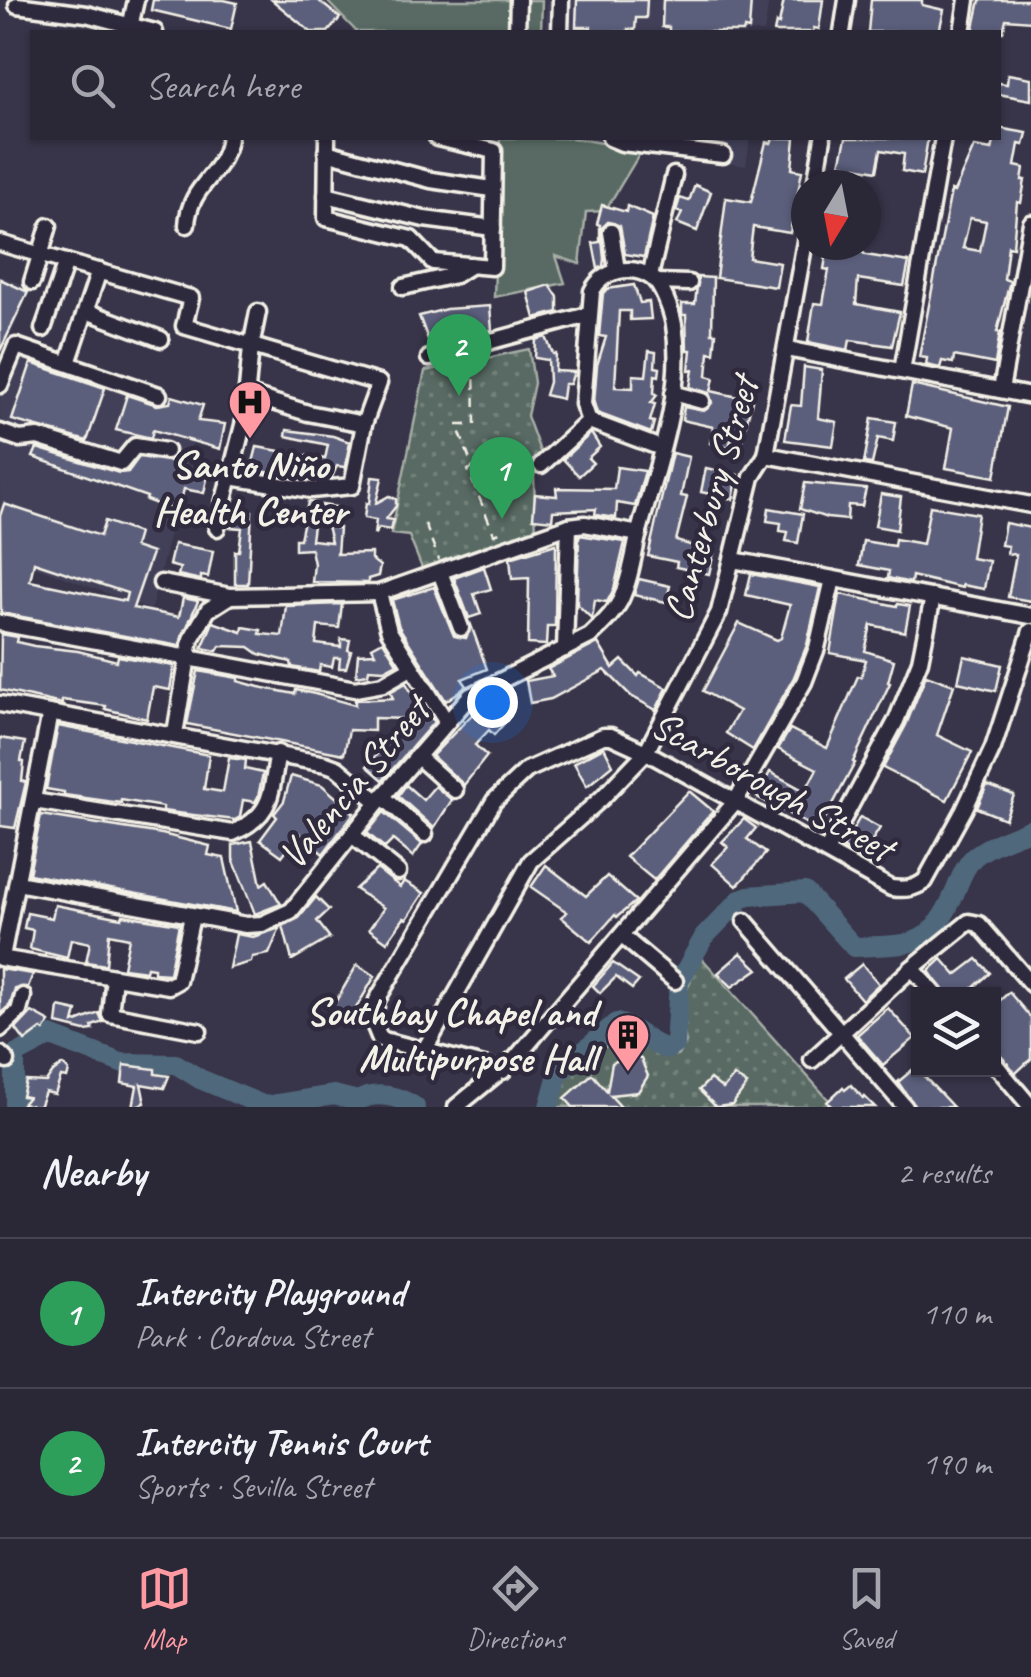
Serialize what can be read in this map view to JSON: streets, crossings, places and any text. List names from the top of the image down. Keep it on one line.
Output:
{"streets":{"street":["Canterbury Street","Valencia Street","Scarborough Street"]},"crossings":[["Canterbury Street","Scarborough Street"]],"places":{"hospital":["Santo Niño Health Center"],"building":["Southbay Chapel and Multipurpose Hall"]},"north":"bottom","page":{"search":"Search here","pins":["2","1"],"heading":["Nearby","2 results"],"list":[{"mark":"1","name":"Intercity Playground","note":"Park · Cordova Street","value":"110 m"},{"mark":"2","name":"Intercity Tennis Court","note":"Sports · Sevilla Street","value":"190 m"}],"nav":["Map","Directions","Saved"]}}
